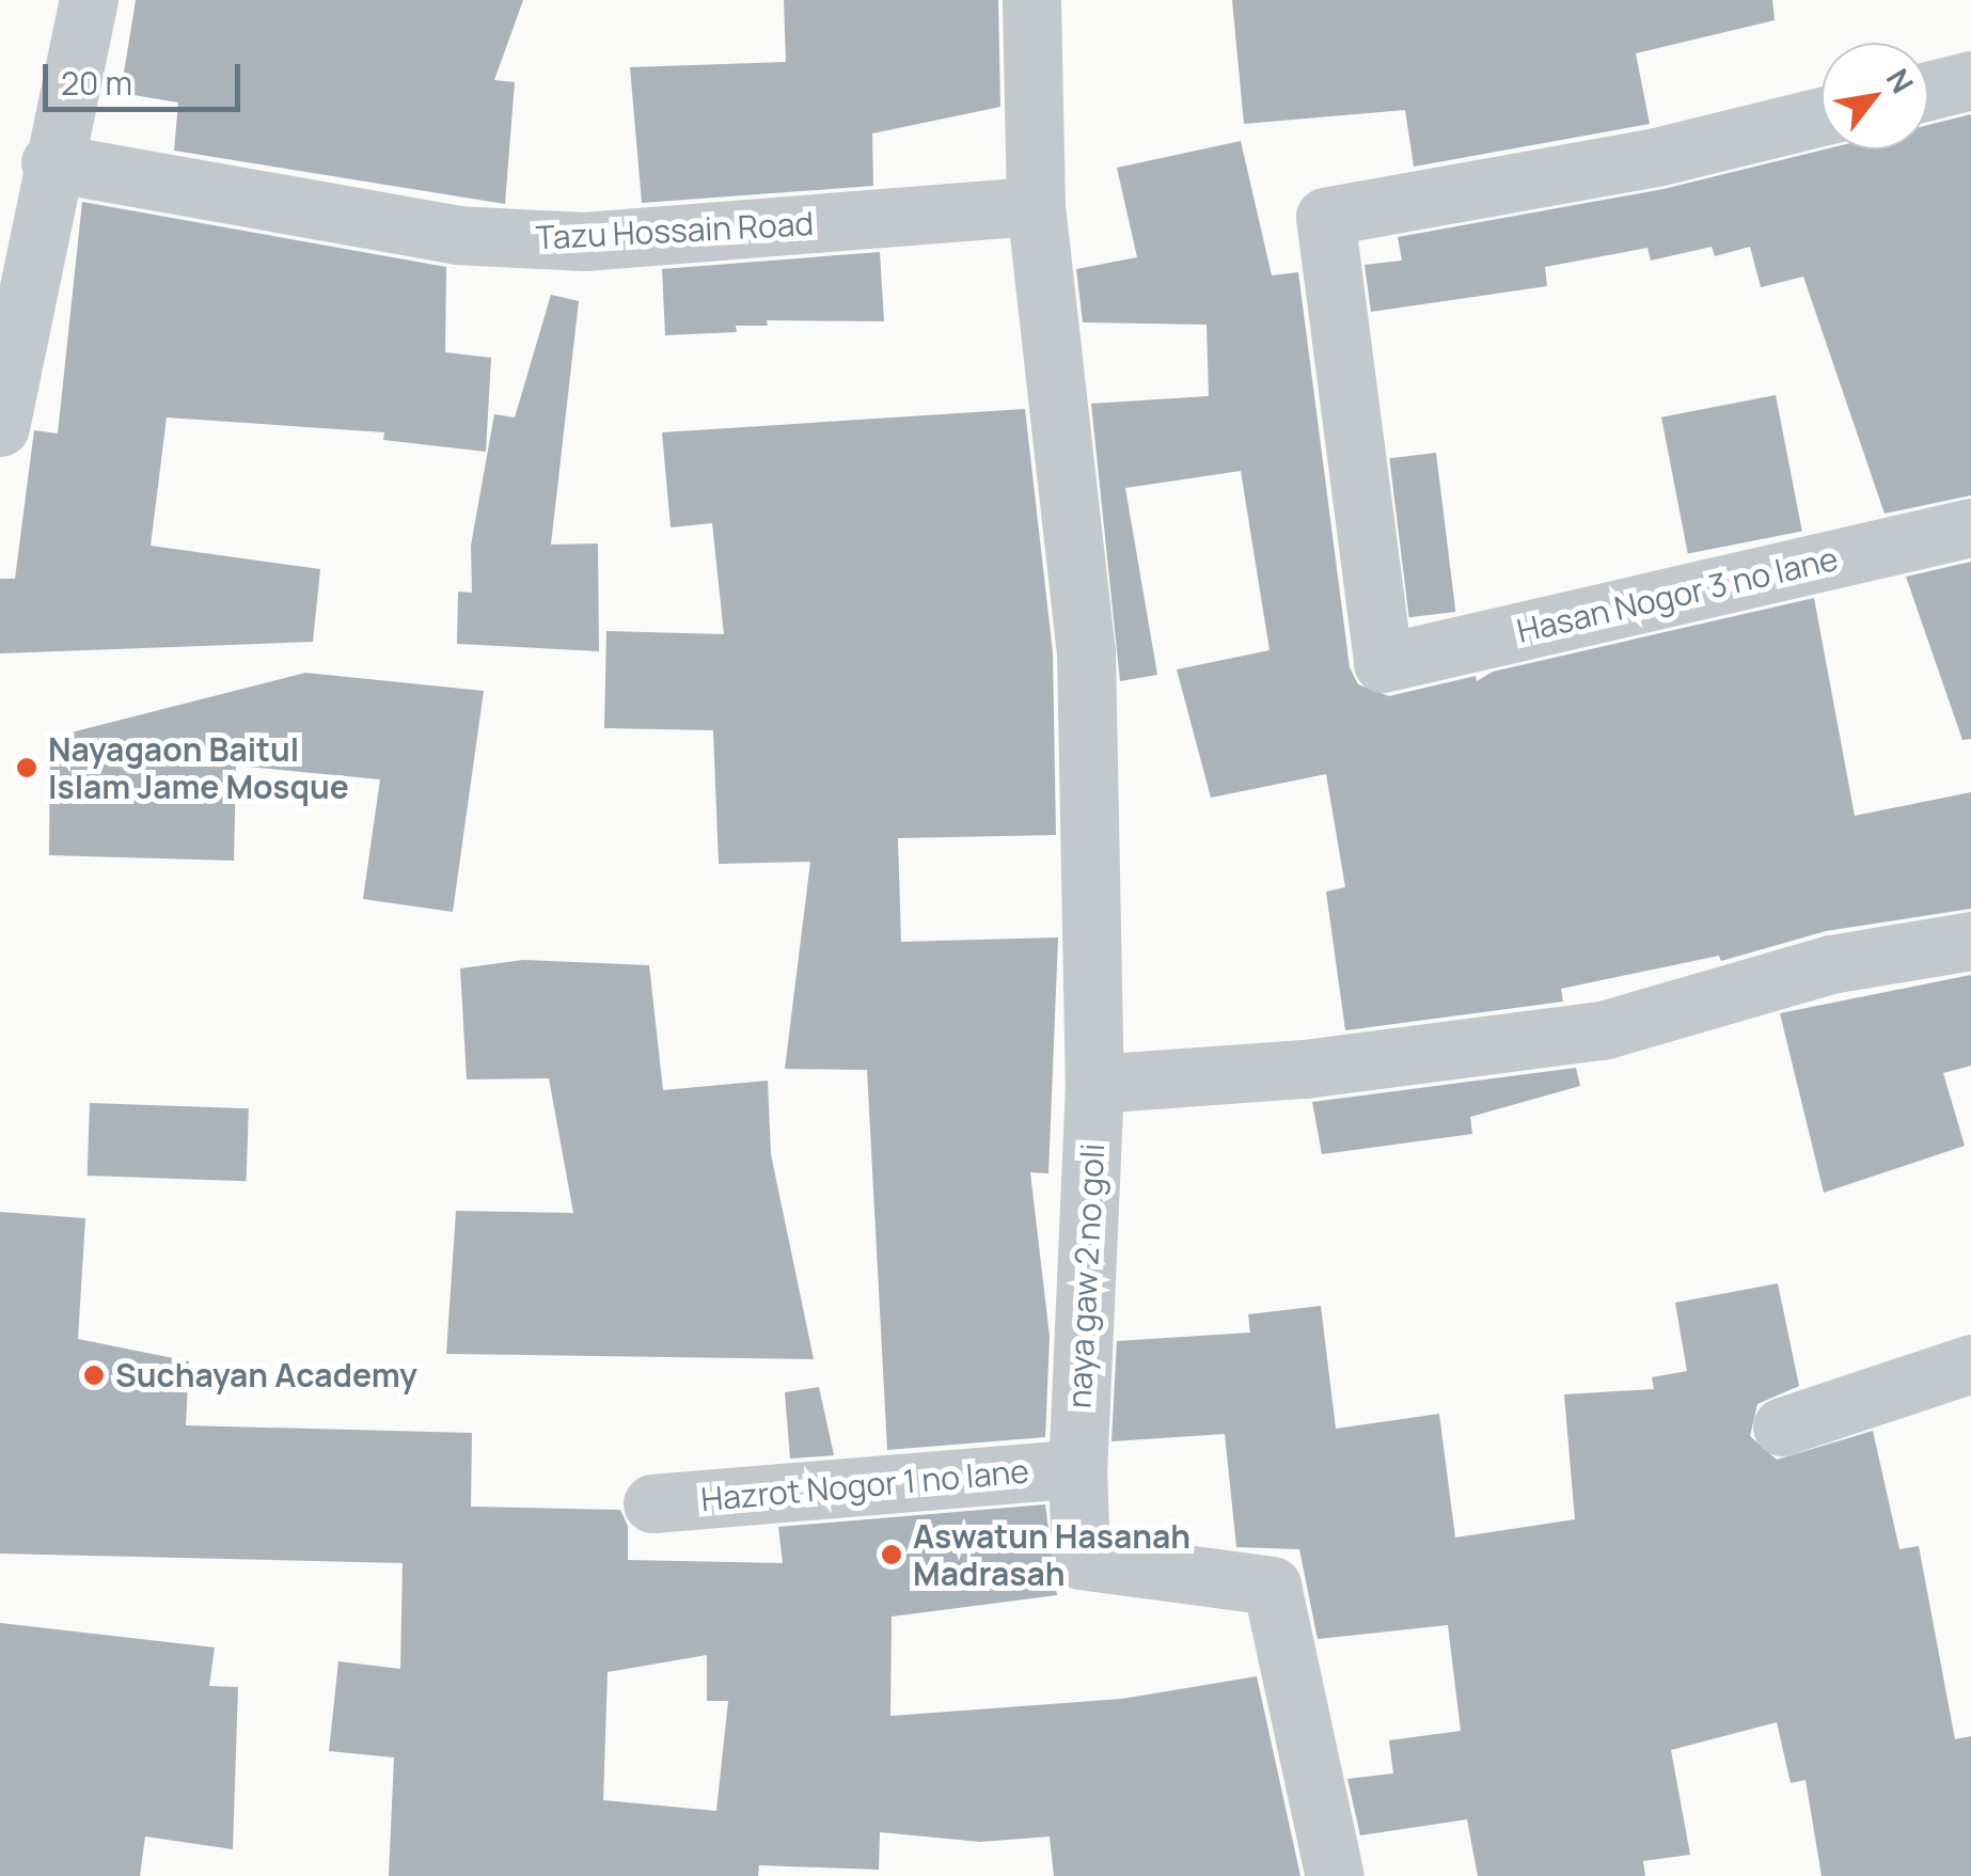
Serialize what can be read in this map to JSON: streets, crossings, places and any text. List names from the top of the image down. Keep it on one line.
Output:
{"streets":{"street":["Tazu Hossain Road","Hasan Nogor 3 no lane","naya gaw 2 no goli","Hazrot Nogor 1 no lane"]},"crossings":[["Tazu Hossain Road","naya gaw 2 no goli"],["naya gaw 2 no goli","Hazrot Nogor 1 no lane"]],"places":["Nayagaon Baitul Islam Jame Mosque","Suchayan Academy","Aswatun Hasanah Madrasah"],"scale_bar":"20 m","north":"top right"}
